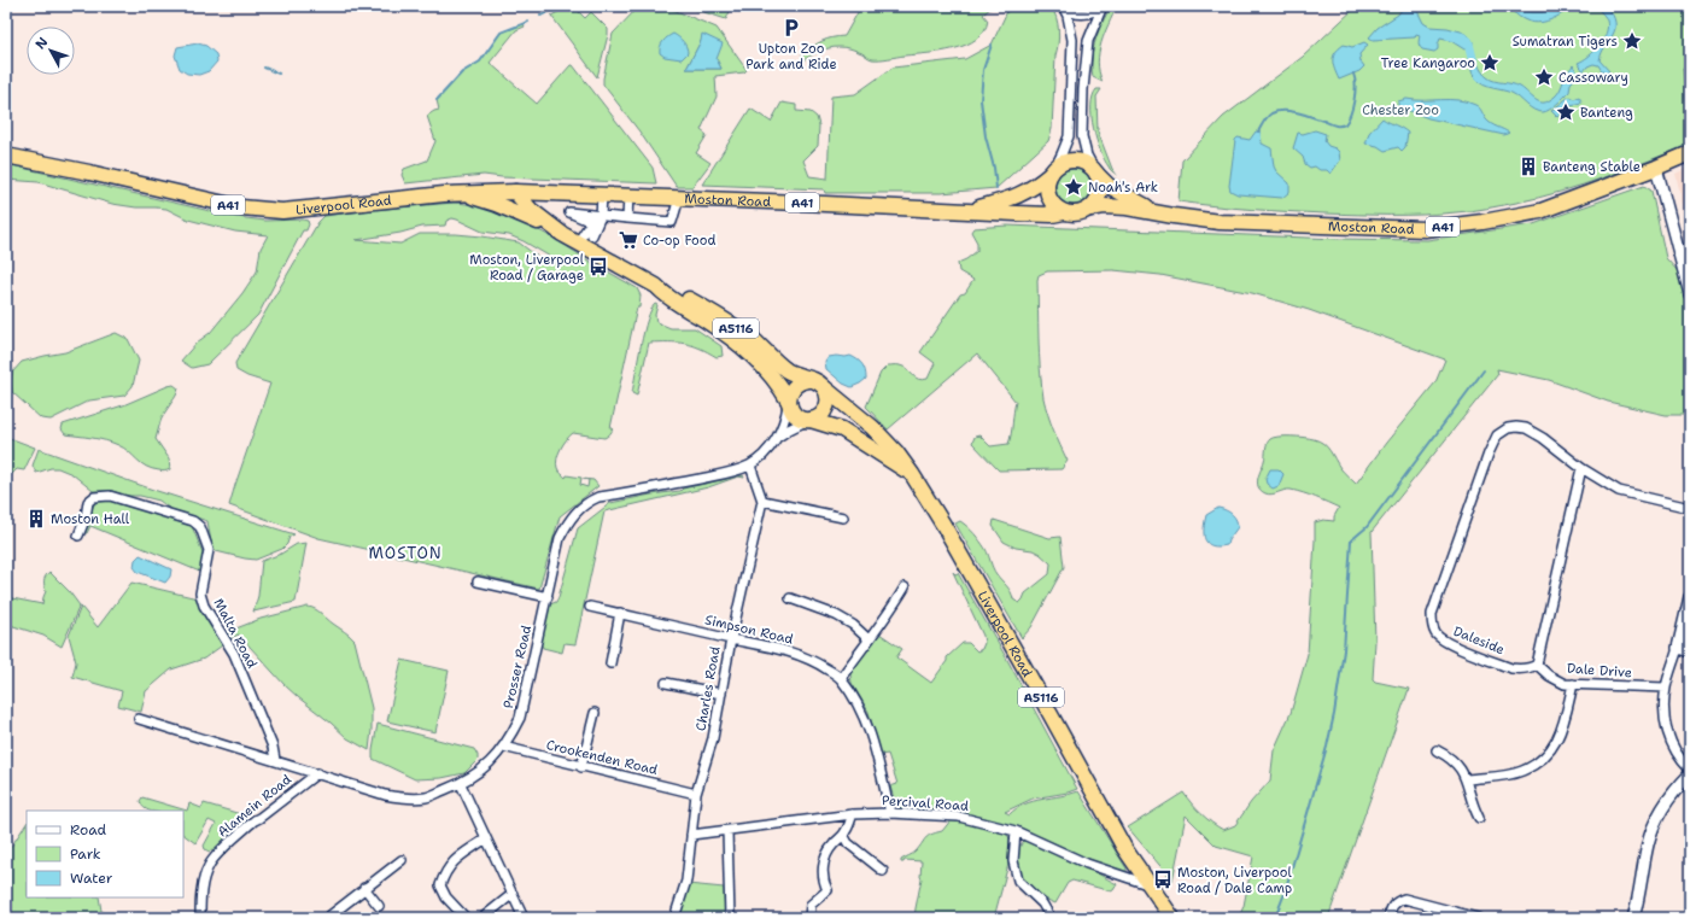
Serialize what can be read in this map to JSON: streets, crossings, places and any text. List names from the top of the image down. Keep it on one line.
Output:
{"streets":{"highway":["Moston Road","A41","Liverpool Road","A5116"],"street":["Simpson Road","Malta Road","Daleside","Prosser Road","Dale Drive","Charles Road","Crookenden Road","Percival Road","Alamein Road"]},"crossings":[["Moston Road","Liverpool Road"],["Moston Road","A5116"],["Liverpool Road","A5116"],["Liverpool Road","Prosser Road"],["Liverpool Road","Percival Road"],["A5116","Prosser Road"],["Simpson Road","Charles Road"],["Simpson Road","Percival Road"],["Malta Road","Prosser Road"],["Daleside","Dale Drive"],["Prosser Road","Crookenden Road"],["Prosser Road","Alamein Road"],["Charles Road","Crookenden Road"],["Charles Road","Percival Road"]],"districts":["MOSTON"],"parks":["Chester Zoo"],"places":{"parking":["Upton Zoo Park and Ride"],"place":["Sumatran Tigers","Tree Kangaroo","Cassowary","Banteng","Noah's Ark"],"building":["Banteng Stable","Moston Hall"],"supermarket":["Co-op Food"],"bus stop":["Moston, Liverpool Road / Garage","Moston, Liverpool Road / Dale Camp"]},"legend":["Road","Park","Water"],"north":"top left"}
